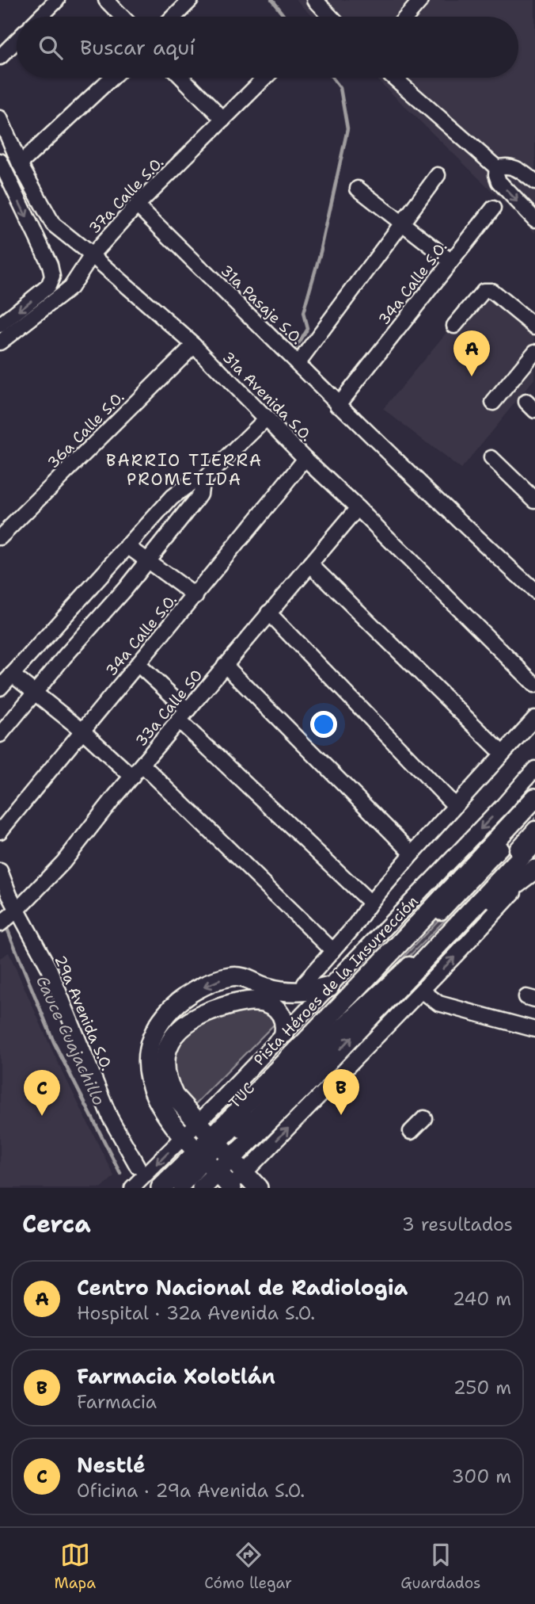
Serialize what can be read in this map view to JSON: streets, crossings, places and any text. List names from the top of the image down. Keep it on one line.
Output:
{"streets":{"main road":["Pista Héroes de la Insurrección"],"street":["37a Calle S.O.","34a Calle S.O.","31a Pasaje S.O.","31a Avenida S.O.","36a Calle S.O.","33a Calle SO","29a Avenida S.O.","TUC"]},"crossings":[["37a Calle S.O.","31a Pasaje S.O."],["37a Calle S.O.","31a Avenida S.O."],["34a Calle S.O.","31a Pasaje S.O."],["34a Calle S.O.","31a Avenida S.O."],["31a Avenida S.O.","36a Calle S.O."],["31a Avenida S.O.","33a Calle SO"],["33a Calle SO","29a Avenida S.O."],["Pista Héroes de la Insurrección","TUC"]],"districts":["BARRIO TIERRA PROMETIDA"],"water":["Cauce Cuajachillo"],"page":{"search":"Buscar aquí","pins":["A","B","C"],"heading":["Cerca","3 resultados"],"list":[{"mark":"A","name":"Centro Nacional de Radiologia","note":"Hospital · 32a Avenida S.O.","value":"240 m"},{"mark":"B","name":"Farmacia Xolotlán","note":"Farmacia","value":"250 m"},{"mark":"C","name":"Nestlé","note":"Oficina · 29a Avenida S.O.","value":"300 m"}],"nav":["Mapa","Cómo llegar","Guardados"]}}
